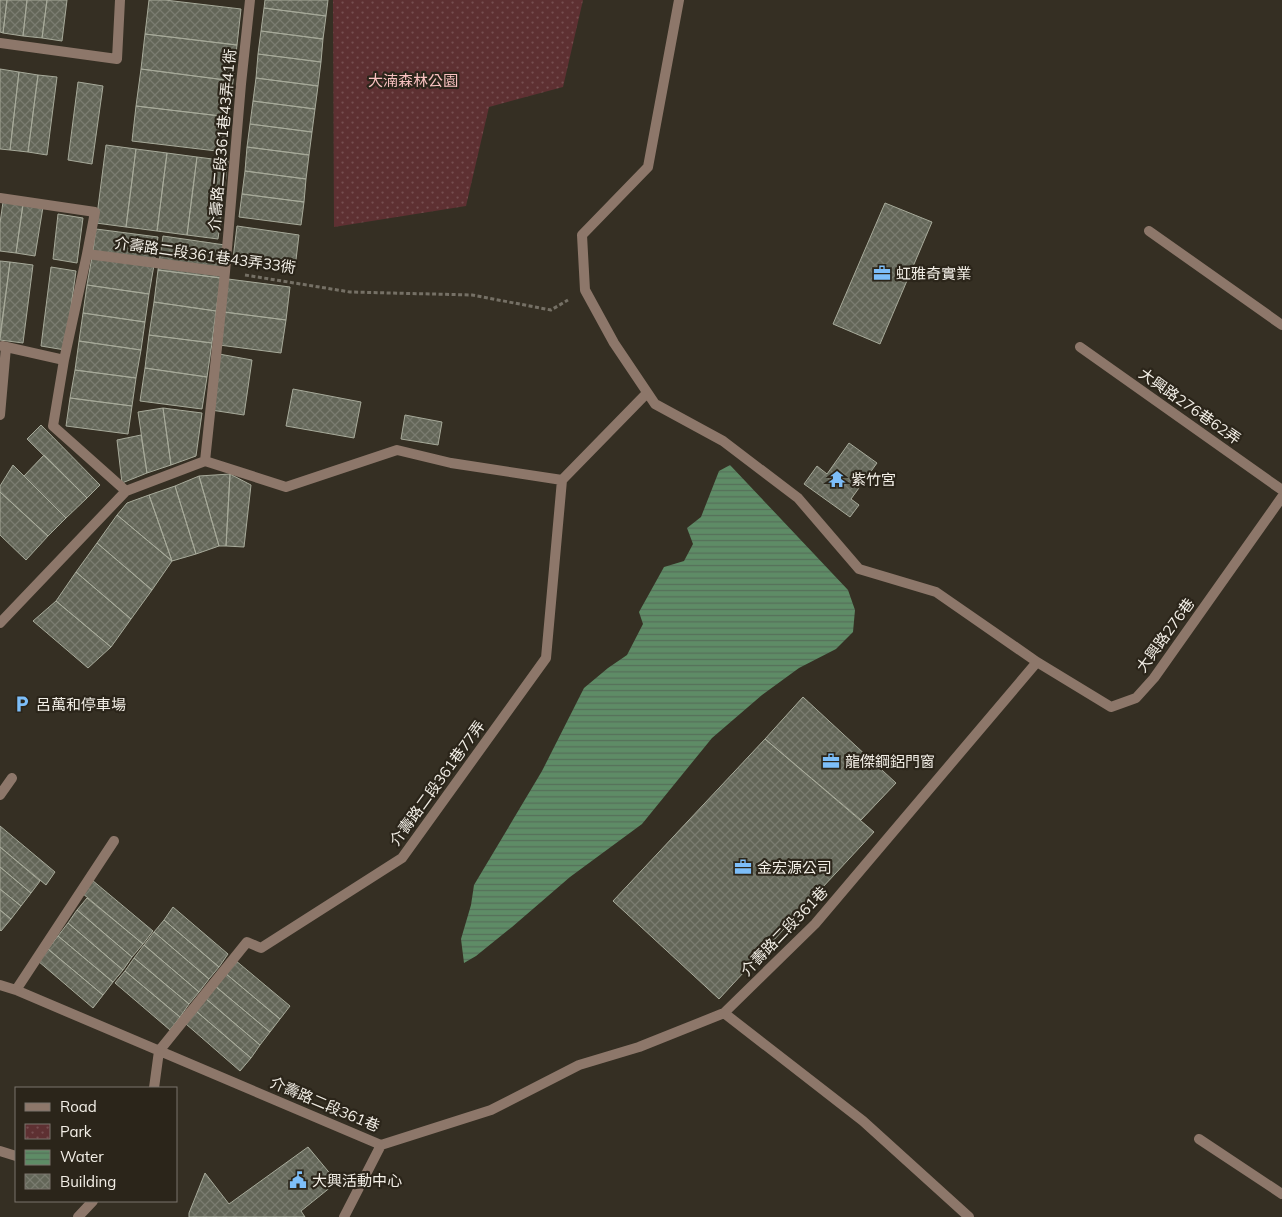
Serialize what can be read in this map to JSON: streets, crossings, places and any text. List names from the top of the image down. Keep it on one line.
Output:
{"streets":{"street":["介壽路二段361巷43弄41衖","介壽路二段361巷43弄33衖","大興路276巷62弄","大興路276巷","介壽路二段361巷77弄","介壽路二段361巷"]},"crossings":[["介壽路二段361巷43弄41衖","介壽路二段361巷43弄33衖"],["大興路276巷","介壽路二段361巷"],["介壽路二段361巷77弄","介壽路二段361巷"]],"parks":["大湳森林公園"],"places":{"office":["虹雅奇實業","龍傑鋼鋁門窗","金宏源公司"],"temple":["紫竹宮"],"parking":["呂萬和停車場"],"public building":["大興活動中心"]},"legend":["Road","Park","Water","Building"]}
